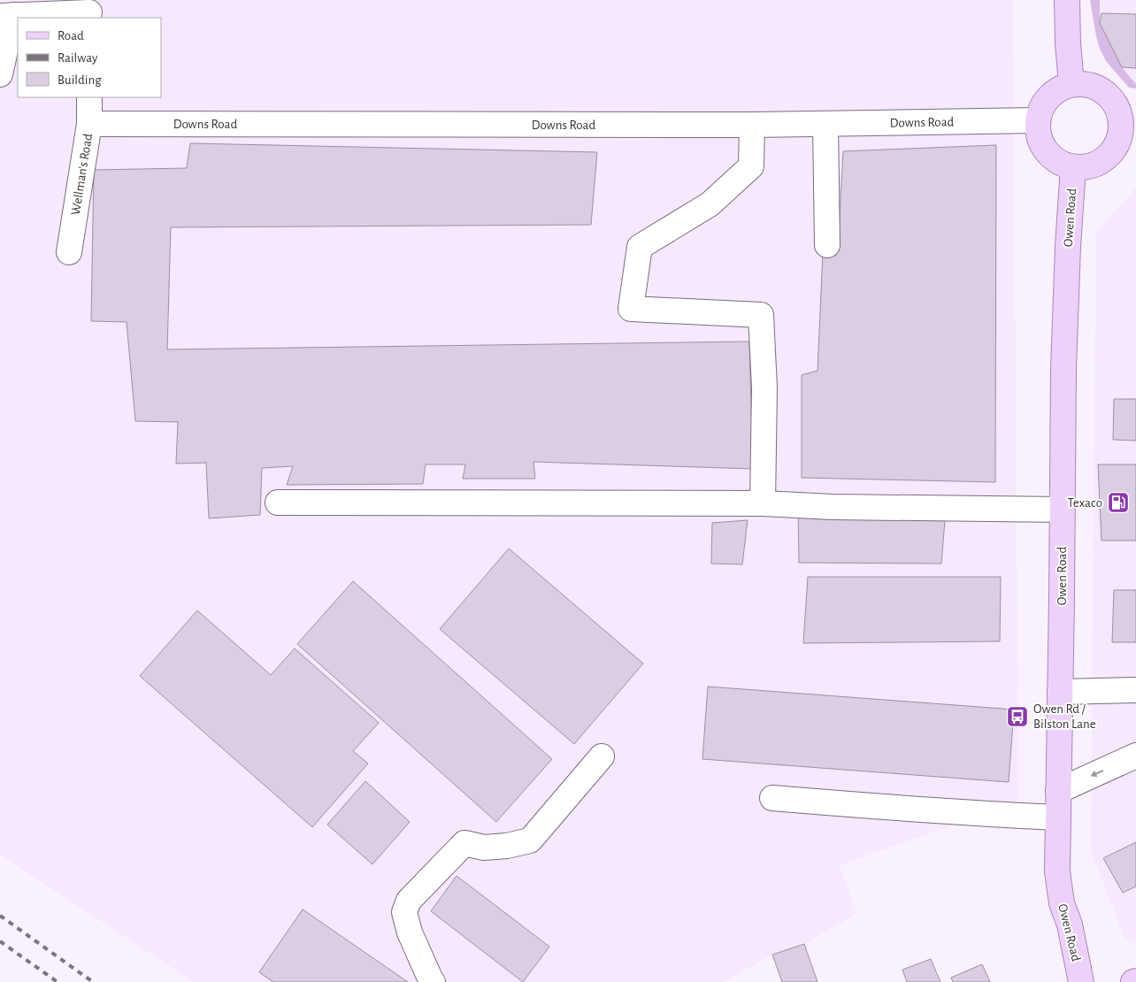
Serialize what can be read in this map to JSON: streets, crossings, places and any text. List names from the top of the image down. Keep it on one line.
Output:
{"streets":{"main road":["Owen Road"],"lane":["Downs Road","Wellman's Road"]},"crossings":[["Downs Road","Wellman's Road"],["Downs Road","Owen Road"]],"places":{"fuel station":["Texaco"],"bus stop":["Owen Rd / Bilston Lane"]},"legend":["Road","Railway","Building"]}
